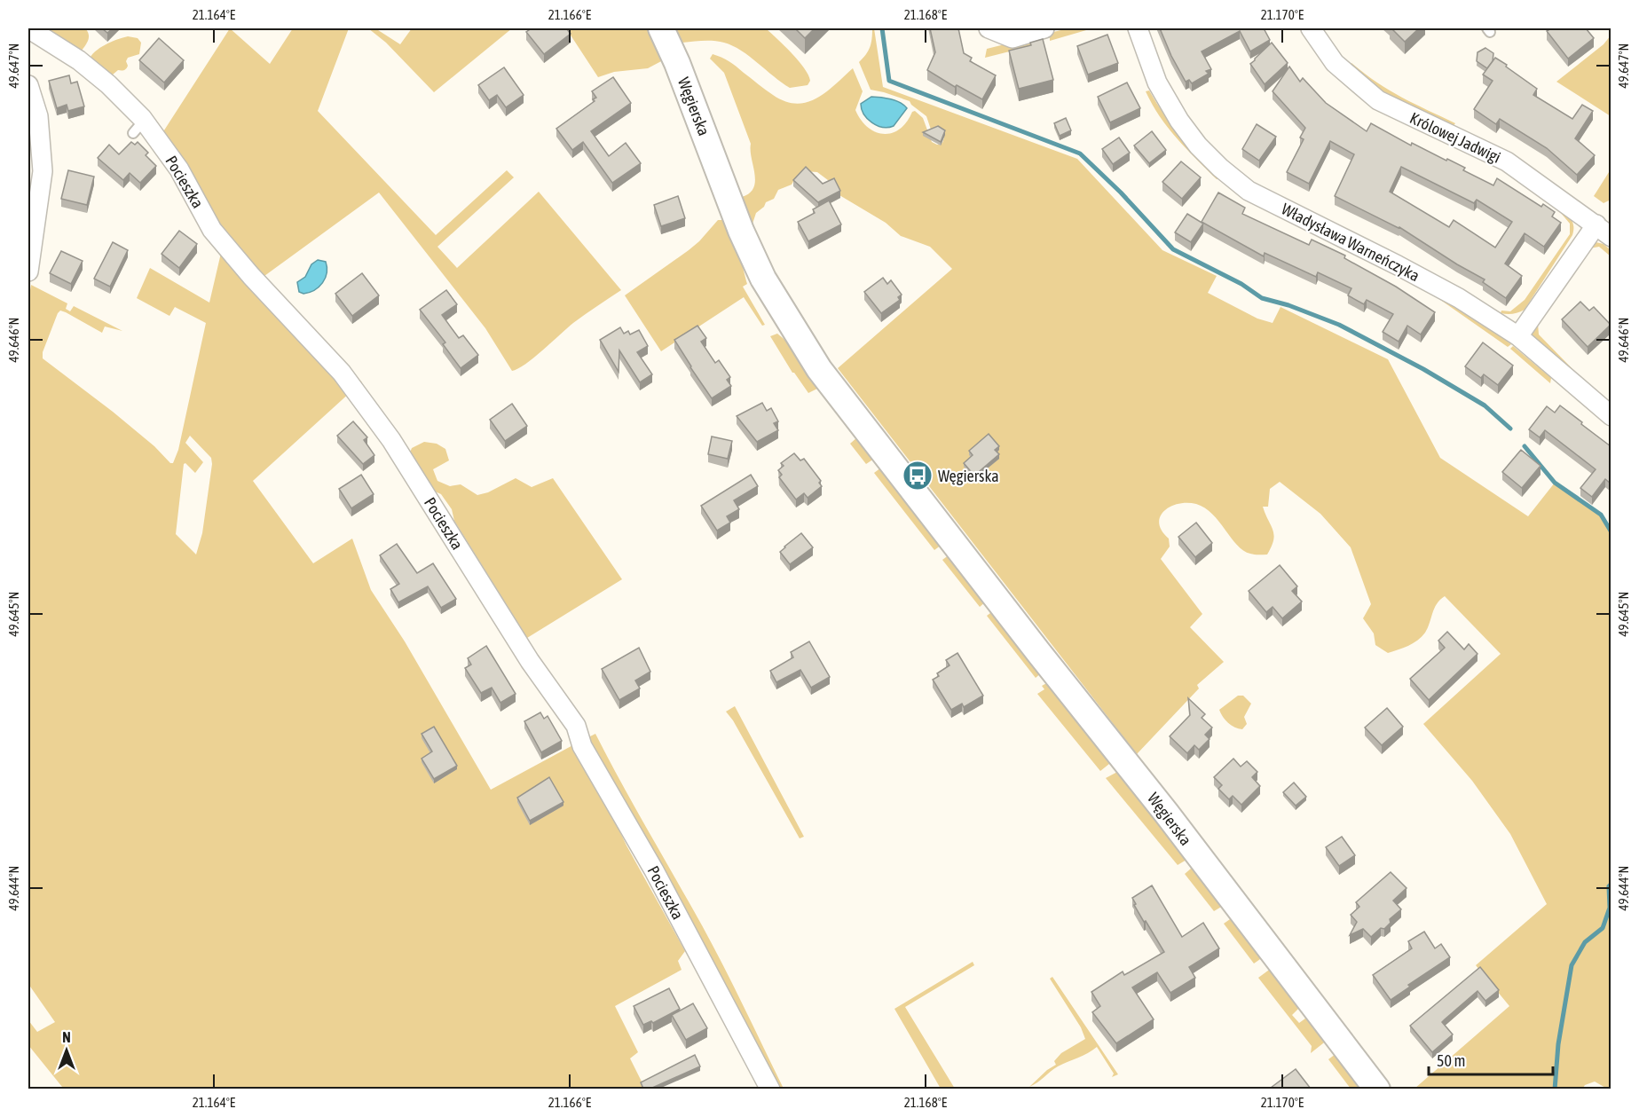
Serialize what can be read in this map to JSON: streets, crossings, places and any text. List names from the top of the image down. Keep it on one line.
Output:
{"streets":{"main road":["Węgierska"],"street":["Królowej Jadwigi","Pocieszka","Władysława Warneńczyka"]},"places":{"bus stop":["Węgierska"]},"scale_bar":"50 m","north":"top","coordinates":["21.164°E","21.166°E","21.168°E","21.170°E","49.647°N","49.646°N","49.645°N","49.644°N"]}
